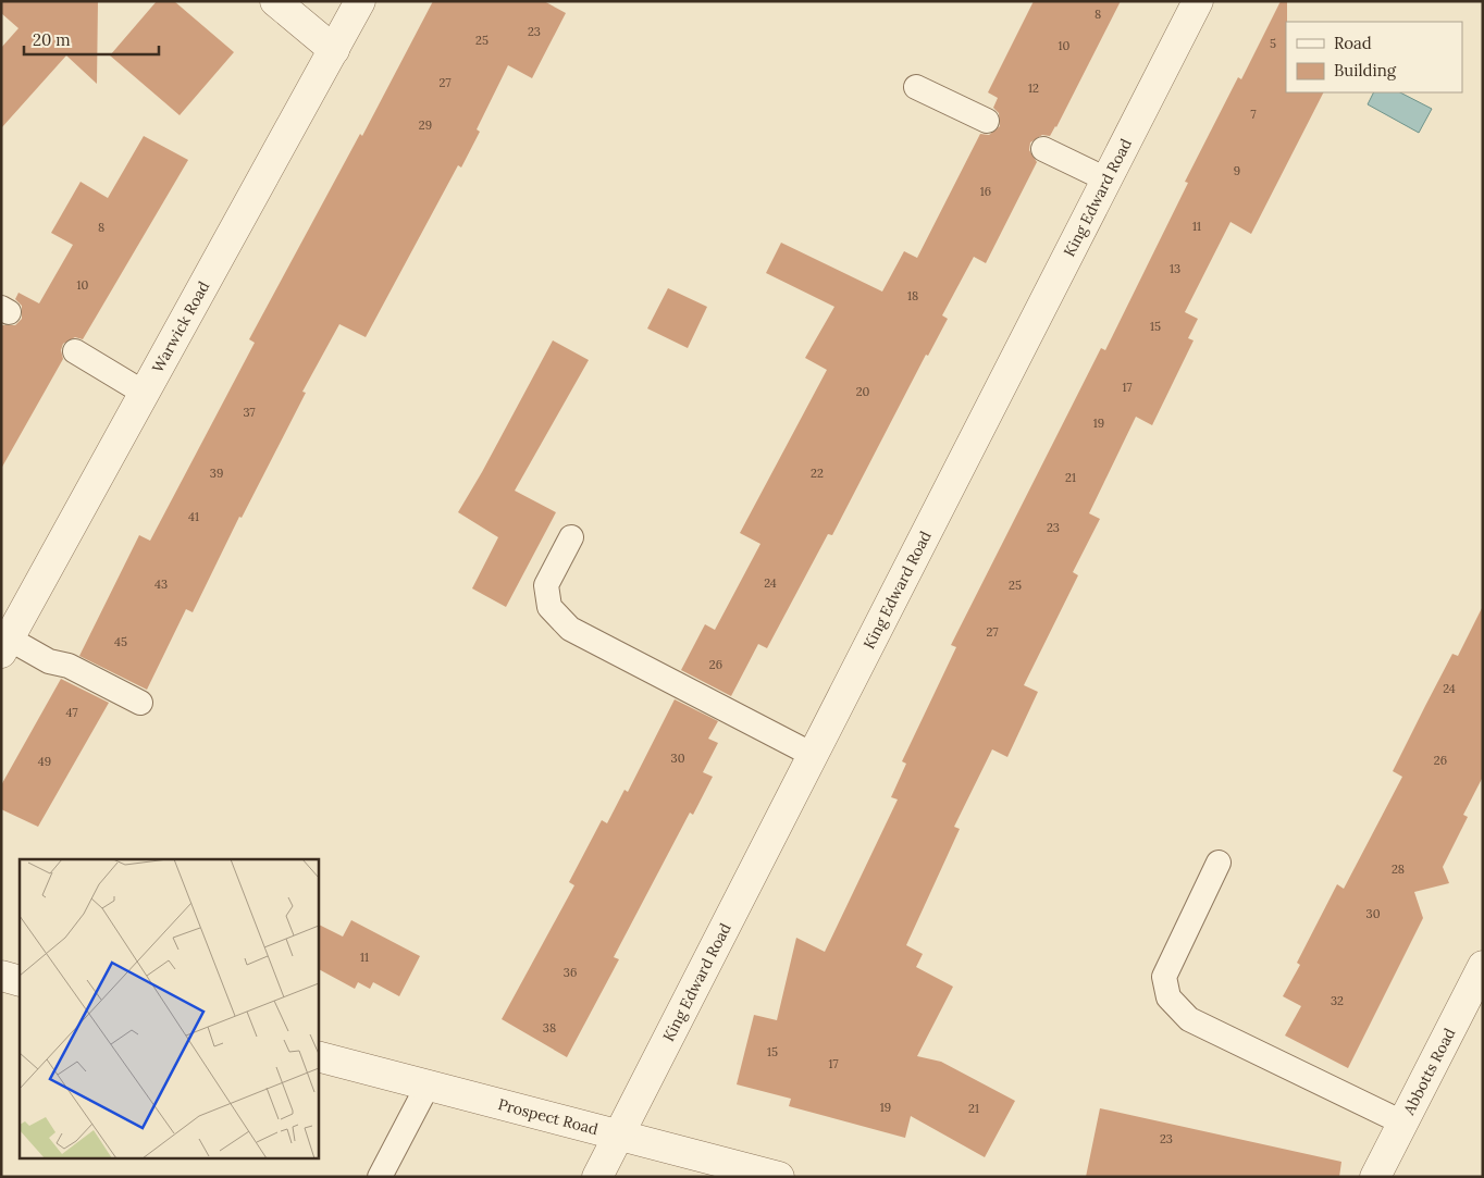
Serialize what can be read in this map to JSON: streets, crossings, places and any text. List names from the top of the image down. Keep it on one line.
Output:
{"streets":{"street":["King Edward Road","Warwick Road","Abbotts Road","Prospect Road"]},"crossings":[["King Edward Road","Prospect Road"]],"house_numbers":["8","23","25","5","10","27","12","7","29","9","16","11","8","13","10","18","15","17","20","37","19","39","22","21","41","23","24","43","25","27","45","26","24","47","30","26","49","28","30","11","36","32","38","15","17","19","21","23"],"legend":["Road","Building"],"scale_bar":"20 m"}
